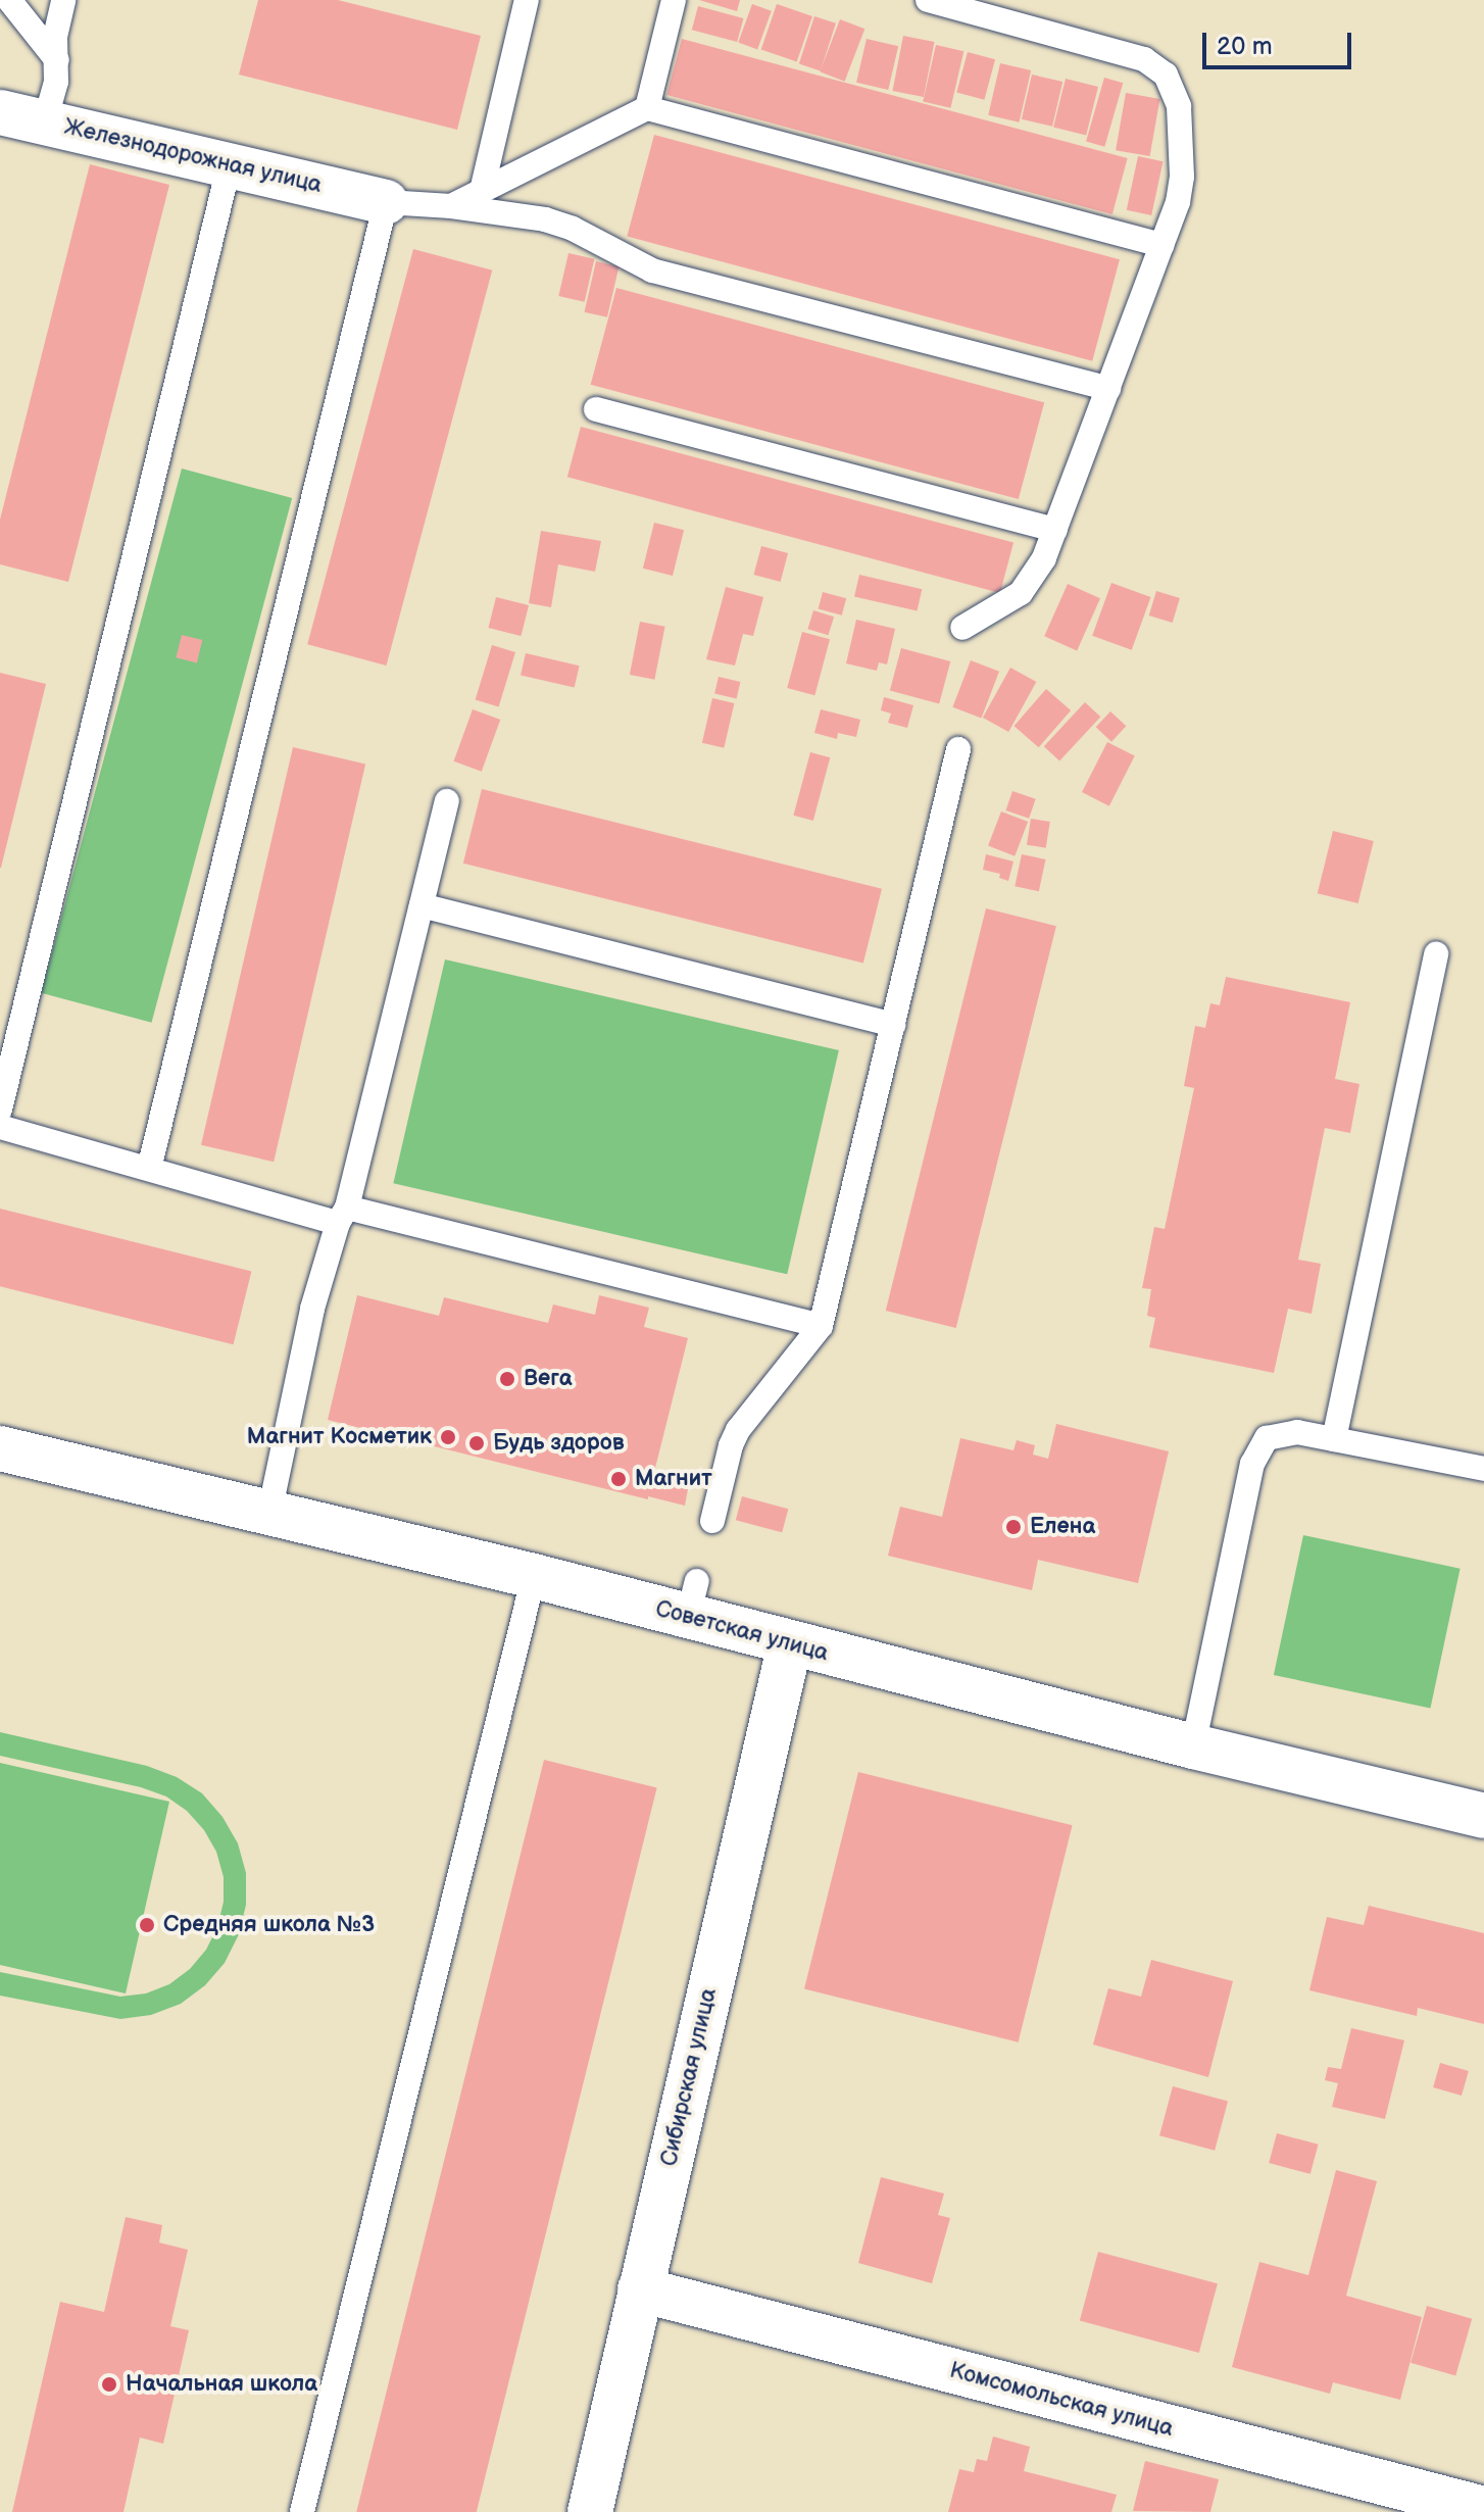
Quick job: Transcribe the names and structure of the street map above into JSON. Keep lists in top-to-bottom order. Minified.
{"streets":{"street":["Железнодорожная улица","Советская улица","Сибирская улица","Комсомольская улица"]},"crossings":[["Советская улица","Сибирская улица"],["Сибирская улица","Комсомольская улица"]],"places":["Вега","Магнит Косметик","Будь здоров","Магнит","Елена","Средняя школа №3","Начальная школа"],"scale_bar":"20 m"}
